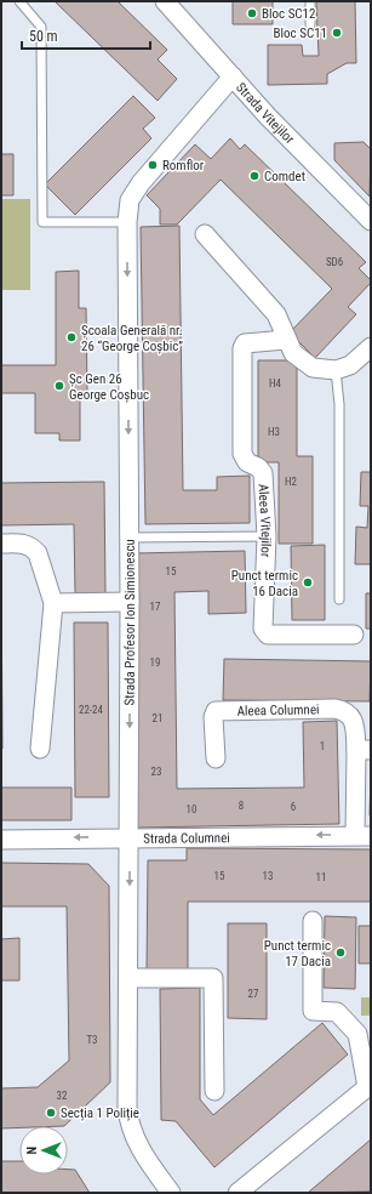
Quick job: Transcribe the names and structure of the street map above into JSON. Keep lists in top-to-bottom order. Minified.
{"streets":{"street":["Strada Vitejilor","Aleea Vitejilor","Strada Profesor Ion Simionescu","Aleea Columnei","Strada Columnei"]},"crossings":[["Strada Vitejilor","Strada Profesor Ion Simionescu"],["Strada Profesor Ion Simionescu","Strada Columnei"],["Aleea Columnei","Strada Columnei"]],"one_way":["Strada Profesor Ion Simionescu","Strada Columnei"],"places":["Bloc SC12","Bloc SC11","Romflor","Comdet","Școala Generală nr. 26 “George Coșbic”","Șc Gen 26 George Coșbuc","Punct termic 16 Dacia","Punct termic 17 Dacia","Secția 1 Poliție"],"house_numbers":["SD6","H4","H3","H2","15","17","19","22-24","21","1","23","8","6","10","15","13","11","27","T3","32"],"scale_bar":"50 m","north":"left"}
